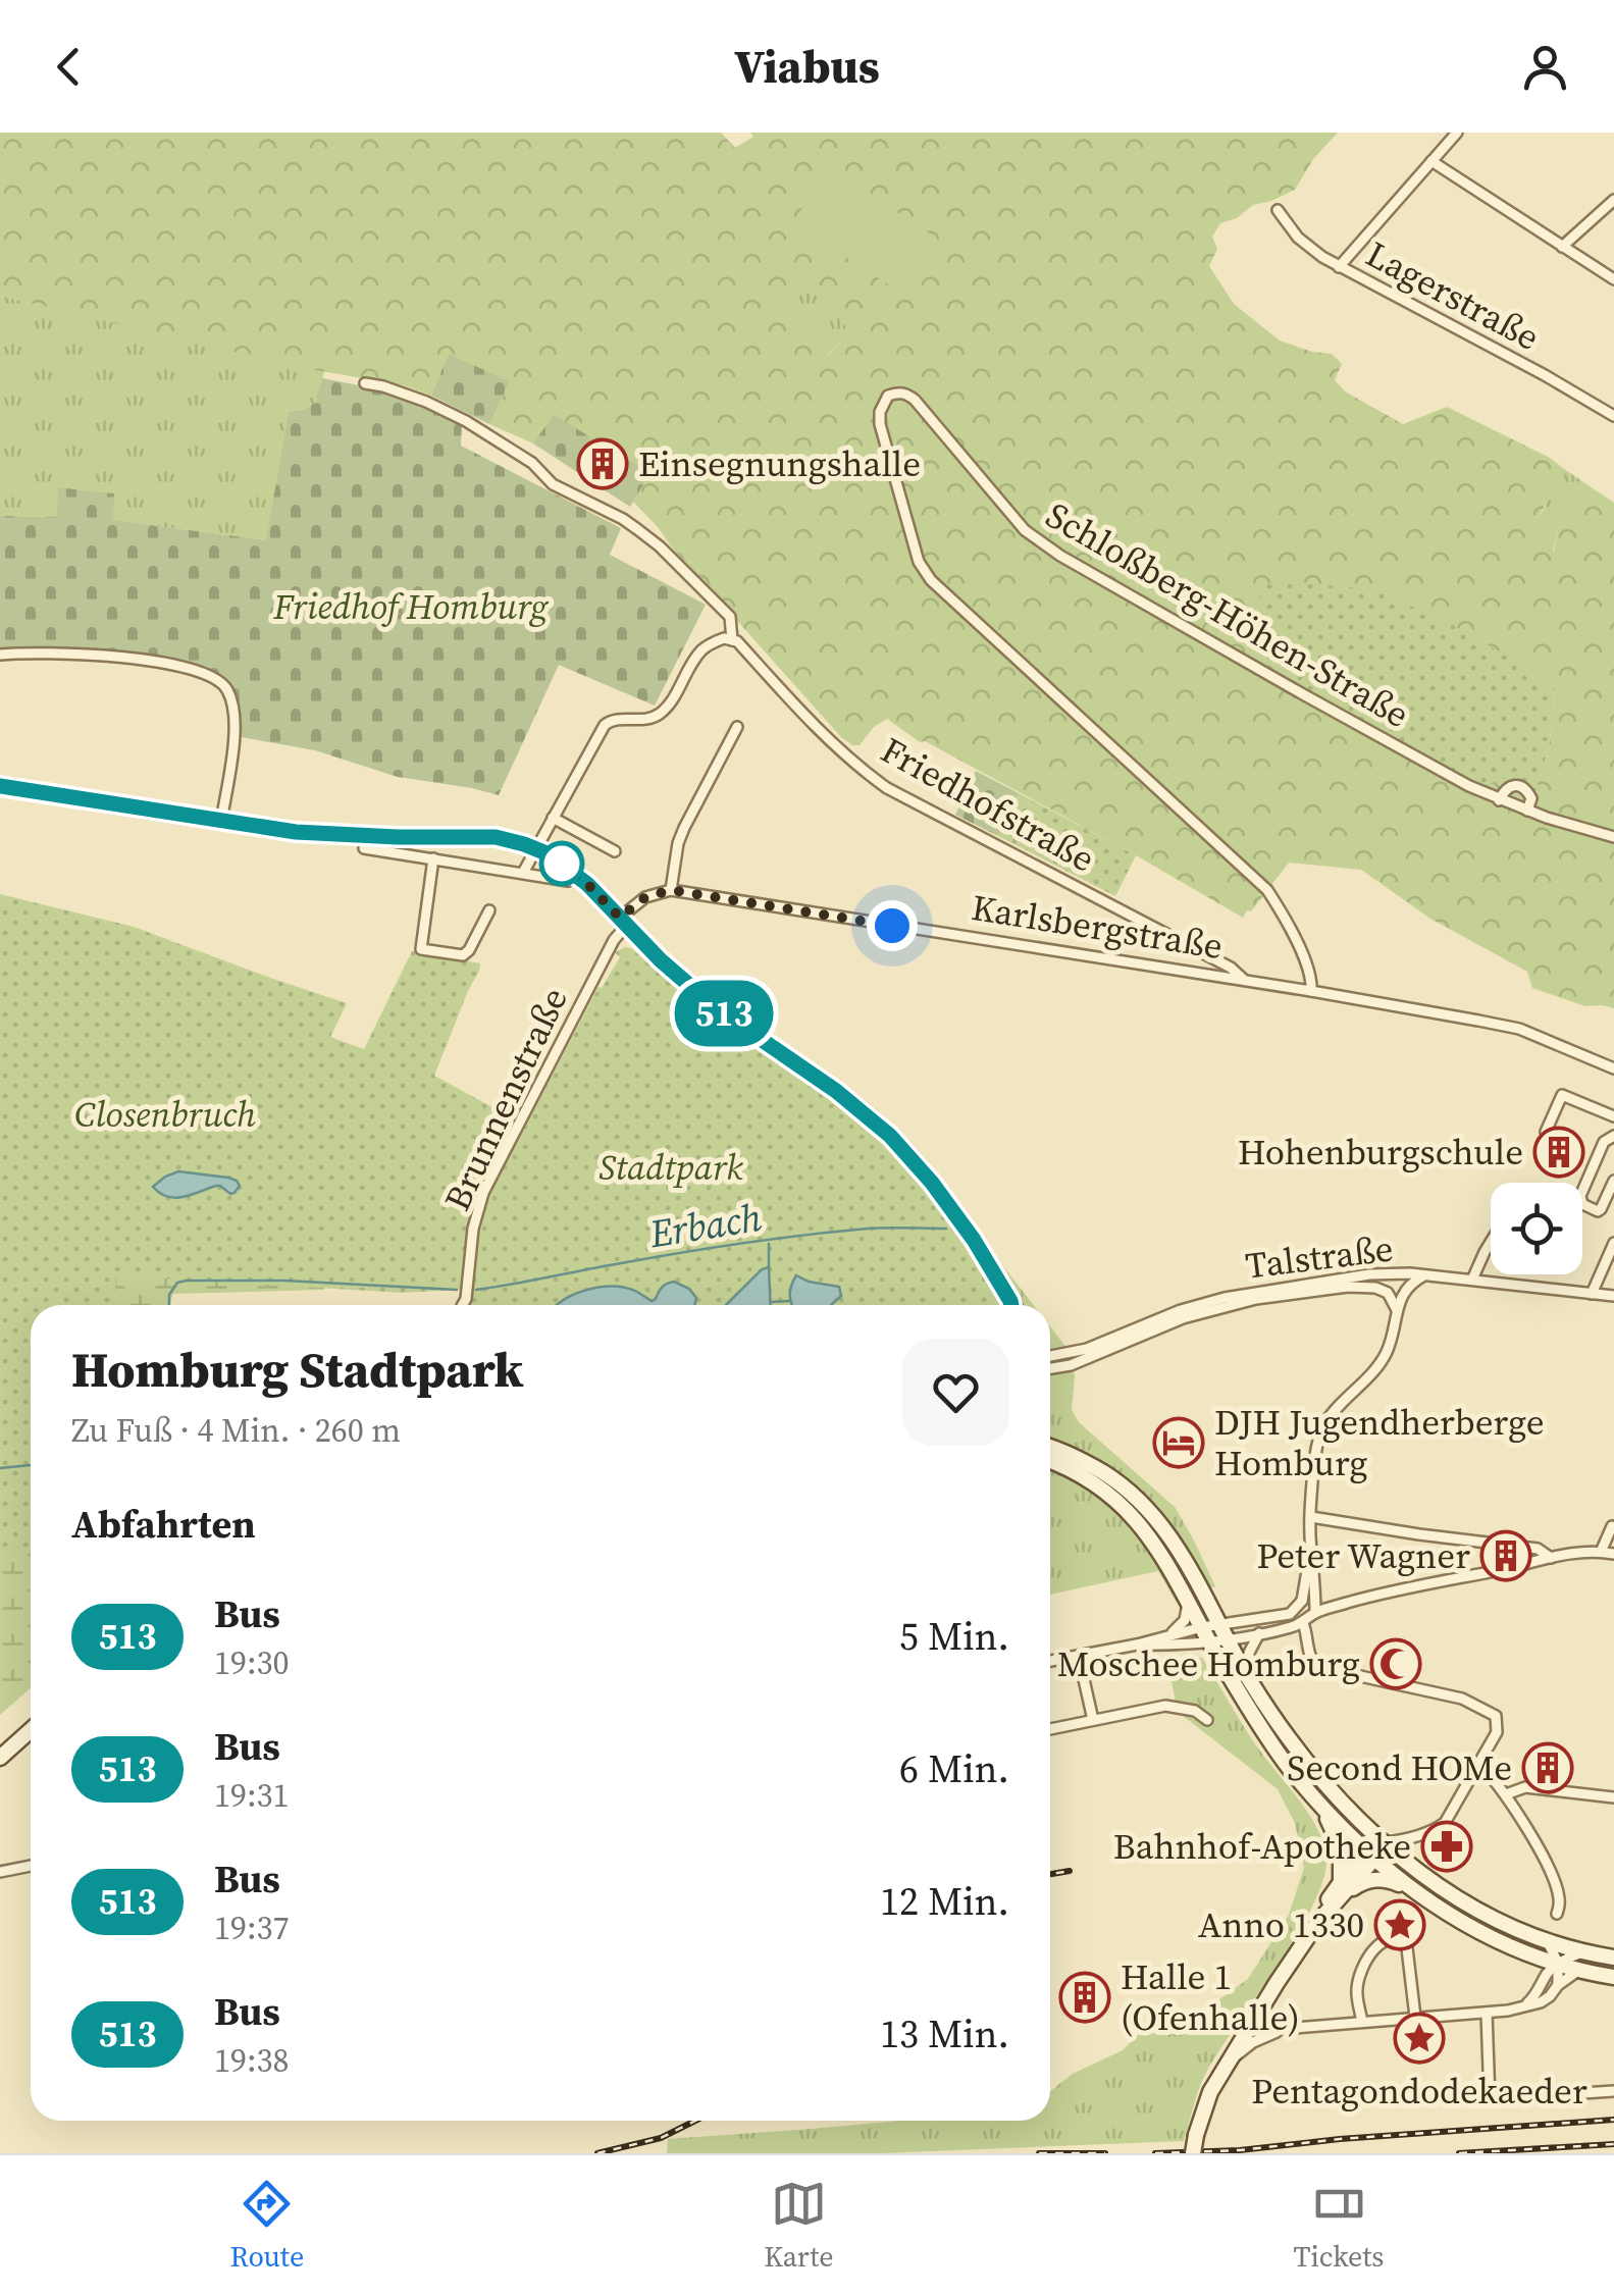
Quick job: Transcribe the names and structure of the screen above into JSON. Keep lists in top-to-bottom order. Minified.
{"streets":{"street":["Lagerstraße","Schloßberg-Höhen-Straße","Friedhofstraße","Karlsbergstraße","Brunnenstraße","Talstraße"]},"crossings":[["Schloßberg-Höhen-Straße","Karlsbergstraße"],["Friedhofstraße","Karlsbergstraße"]],"water":["Erbach"],"parks":["Friedhof Homburg","Closenbruch","Stadtpark"],"places":{"building":["Einsegnungshalle","Hohenburgschule","Peter Wagner","Second HOMe","Halle 1 (Ofenhalle)"],"hotel":["DJH Jugendherberge Homburg"],"mosque":["Moschee Homburg"],"pharmacy":["Bahnhof-Apotheke"],"place":["Anno 1330","Pentagondodekaeder"]},"lines":["bus line 513"],"page":{"header":"Viabus","on_map":"513","heading":[["Homburg Stadtpark","Zu Fuß · 4 Min. · 260 m"],"Abfahrten"],"list":[{"mark":"513","name":"Bus","note":"19:30","value":"5 Min."},{"mark":"513","name":"Bus","note":"19:31","value":"6 Min."},{"mark":"513","name":"Bus","note":"19:37","value":"12 Min."},{"mark":"513","name":"Bus","note":"19:38","value":"13 Min."}],"tabs":["Route","Karte","Tickets"]}}
